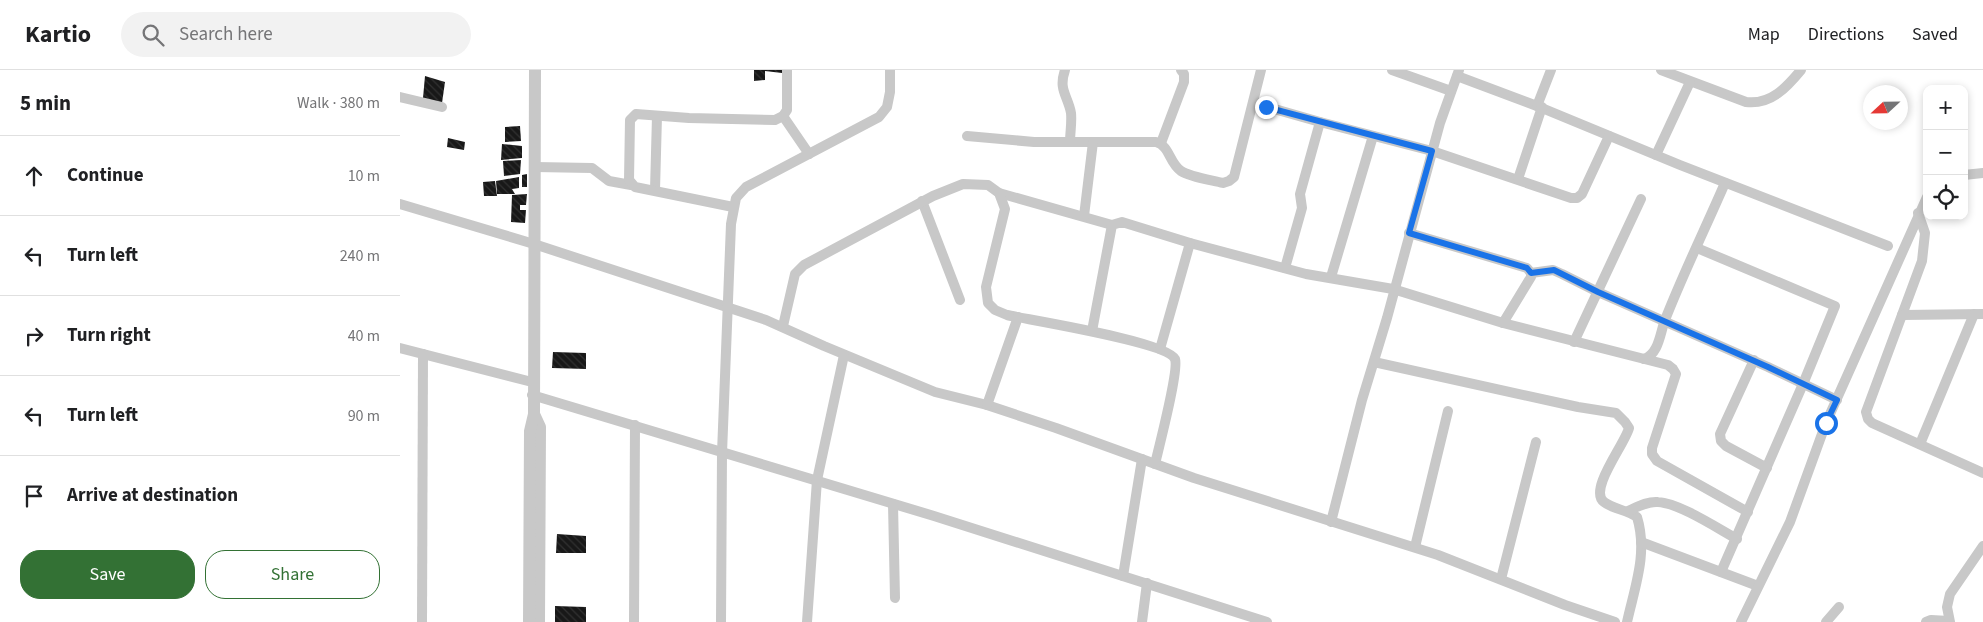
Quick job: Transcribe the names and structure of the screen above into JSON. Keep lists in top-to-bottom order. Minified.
{"north":"left","page":{"header":"Kartio","search":"Search here","nav":["Map","Directions","Saved"],"heading":["5 min","Walk · 380 m"],"map_buttons":["+","−"],"list":[["Continue","10 m"],["Turn left","240 m"],["Turn right","40 m"],["Turn left","90 m"],"Arrive at destination"],"buttons":["Save","Share"]}}
